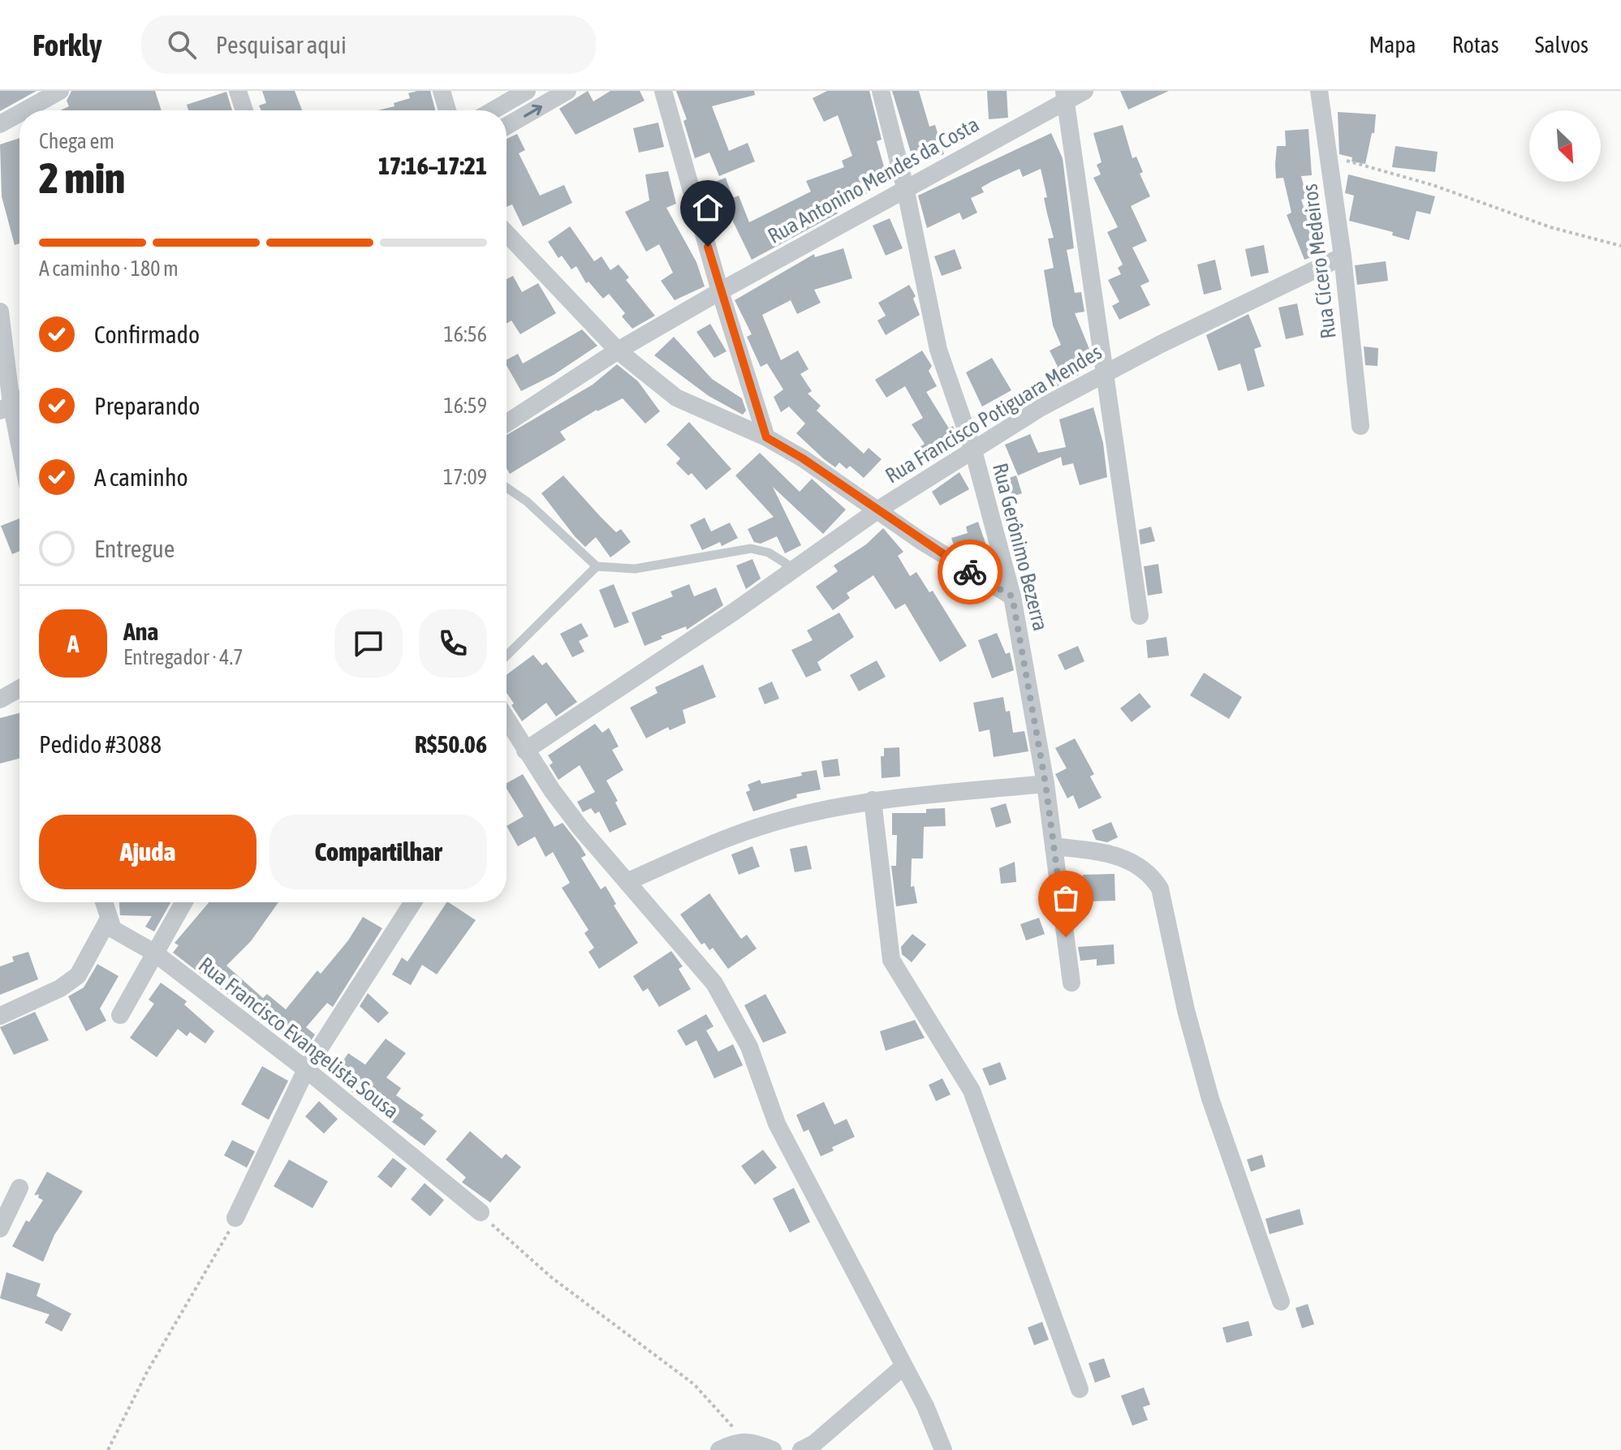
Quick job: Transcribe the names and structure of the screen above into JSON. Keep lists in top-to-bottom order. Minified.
{"streets":{"street":["Rua Antonino Mendes da Costa","Rua Cícero Medeiros","Rua Francisco Potiguara Mendes","Rua Gerônimo Bezerra","Rua Francisco Evangelista Sousa"]},"crossings":[["Rua Antonino Mendes da Costa","Rua Gerônimo Bezerra"],["Rua Cícero Medeiros","Rua Francisco Potiguara Mendes"],["Rua Francisco Potiguara Mendes","Rua Gerônimo Bezerra"]],"north":"bottom right","page":{"header":"Forkly","search":"Pesquisar aqui","nav":["Mapa","Rotas","Salvos"],"heading":["2 min","Chega em","17:16–17:21"],"panel":["Ana","Entregador · 4.7","Pedido #3088","R$50.06"],"bar":"A caminho · 180 m","list":[["Confirmado","16:56"],["Preparando","16:59"],["A caminho","17:09"],"Entregue"],"round":"A","buttons":["Ajuda","Compartilhar"]}}
